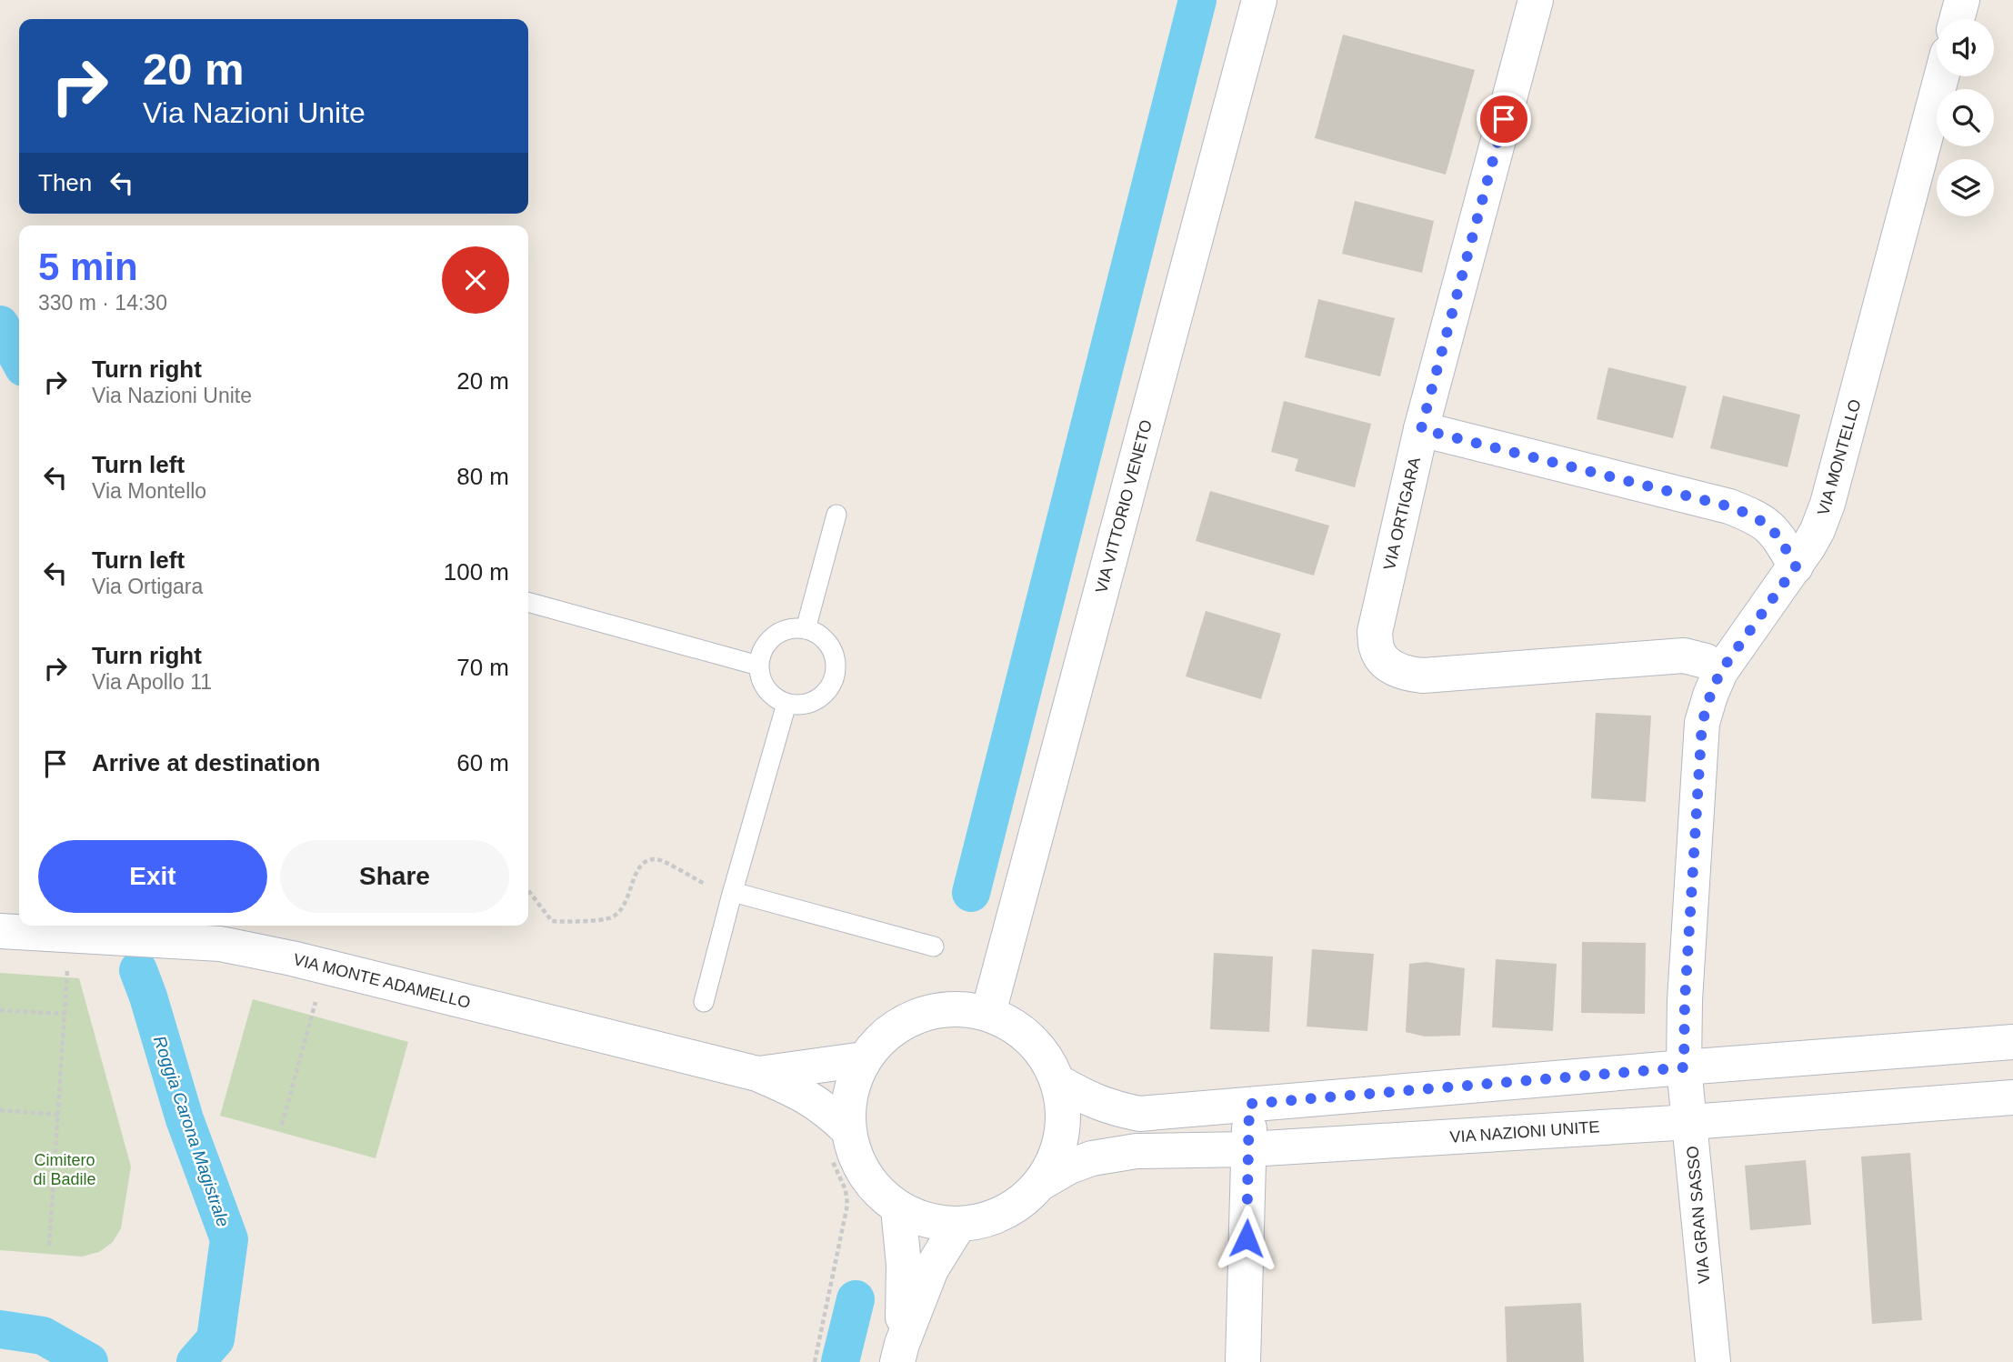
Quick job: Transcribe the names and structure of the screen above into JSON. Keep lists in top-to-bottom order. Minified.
{"streets":{"street":["VIA MONTELLO","VIA VITTORIO VENETO","VIA ORTIGARA","VIA MONTE ADAMELLO","VIA NAZIONI UNITE","VIA GRAN SASSO"]},"crossings":[["VIA MONTELLO","VIA ORTIGARA"],["VIA MONTELLO","VIA GRAN SASSO"],["VIA VITTORIO VENETO","VIA MONTE ADAMELLO"],["VIA VITTORIO VENETO","VIA NAZIONI UNITE"],["VIA MONTE ADAMELLO","VIA NAZIONI UNITE"],["VIA NAZIONI UNITE","VIA GRAN SASSO"]],"water":["Roggia Carona Magistrale"],"parks":["Cimitero di Badile"],"page":{"turn":["20 m","Via Nazioni Unite"],"then":"Then","heading":["5 min","330 m · 14:30"],"list":[{"name":"Turn right","note":"Via Nazioni Unite","value":"20 m"},{"name":"Turn left","note":"Via Montello","value":"80 m"},{"name":"Turn left","note":"Via Ortigara","value":"100 m"},{"name":"Turn right","note":"Via Apollo 11","value":"70 m"},{"name":"Arrive at destination","value":"60 m"}],"buttons":["Exit","Share"]}}
